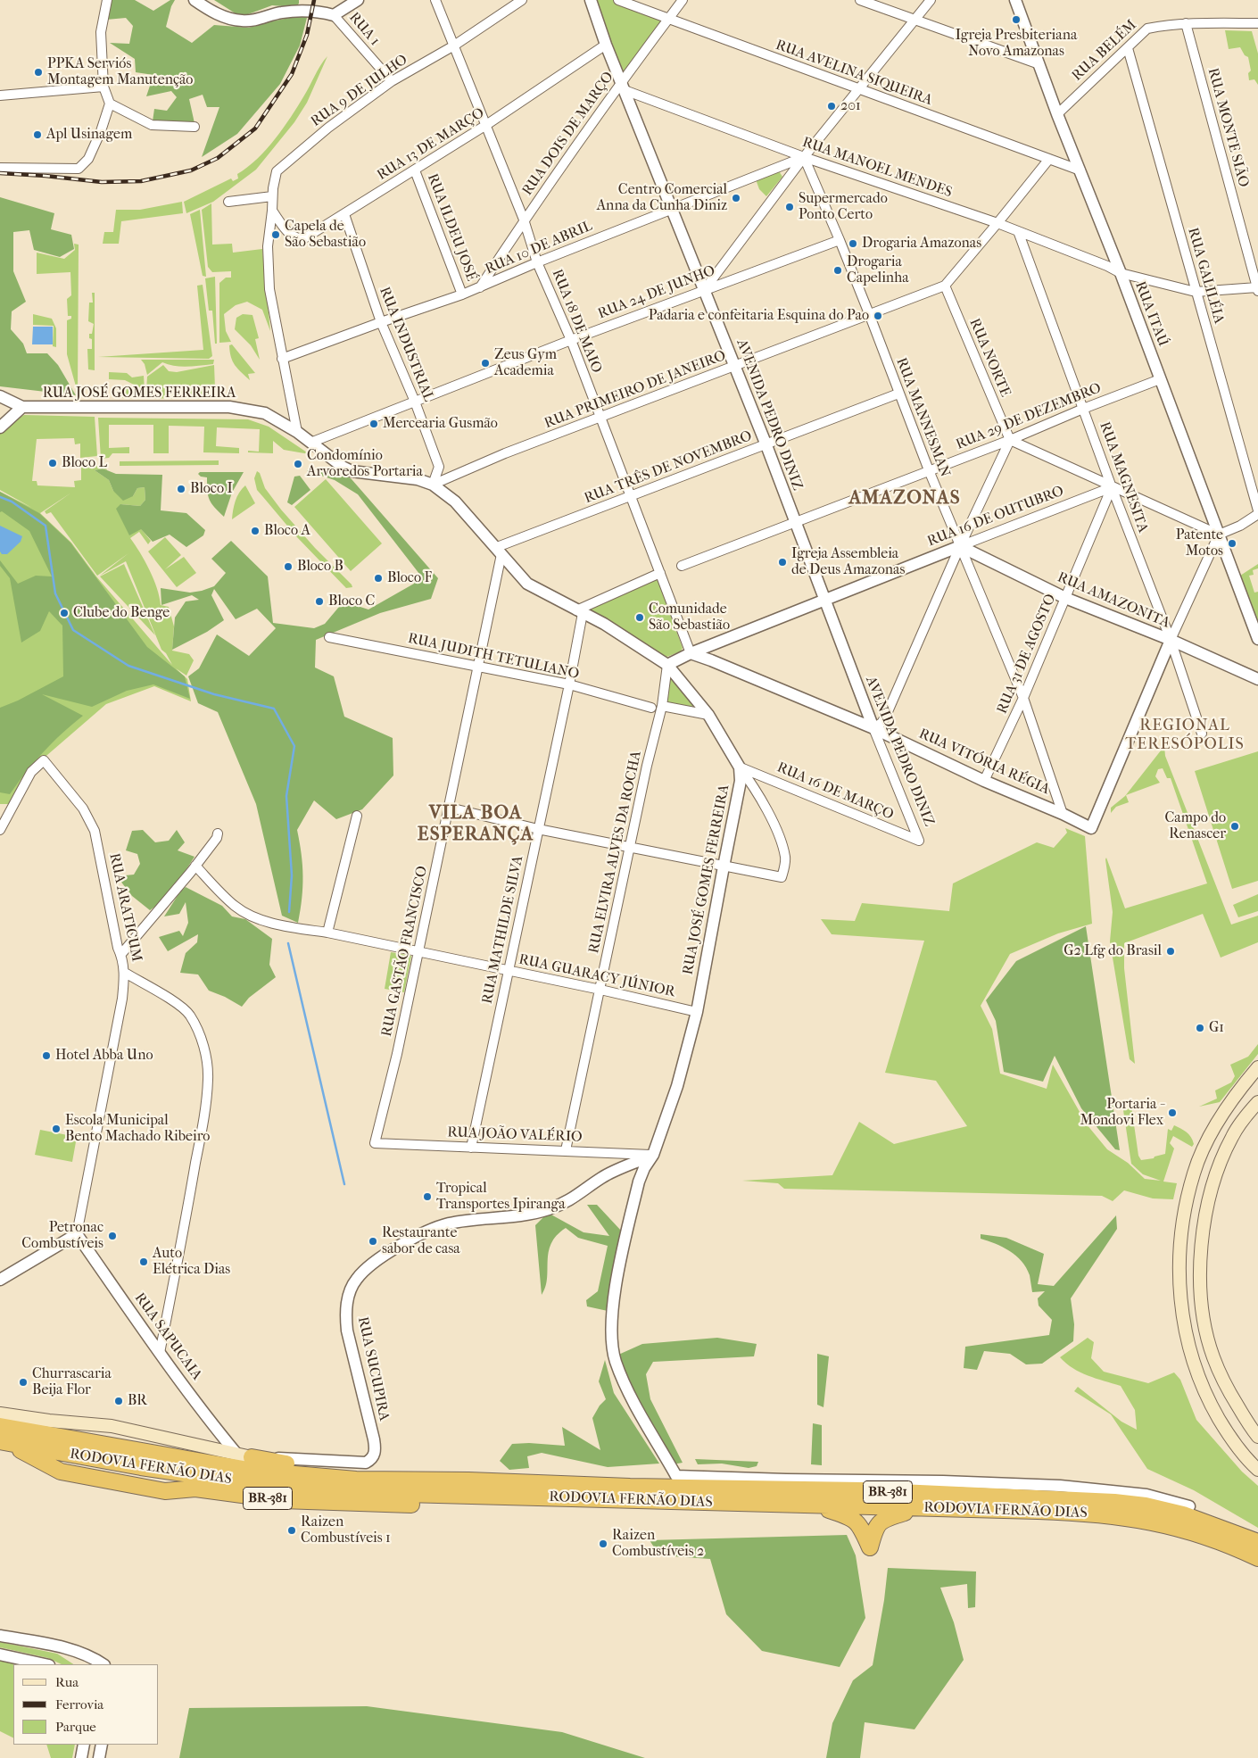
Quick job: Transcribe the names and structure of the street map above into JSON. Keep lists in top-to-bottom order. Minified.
{"streets":{"highway":["RODOVIA FERNÃO DIAS","BR-381"],"street":["RUA 1","RUA BELÉM","RUA AVELINA SIQUEIRA","RUA 9 DE JULHO","RUA MONTE SIÃO","RUA DOIS DE MARÇO","RUA 13 DE MARÇO","RUA MANOEL MENDES","RUA ILDEU JOSÉ","RUA 10 DE ABRIL","RUA GALILÉIA","RUA 24 DE JUNHO","RUA ITAÚ","RUA 18 DE MAIO","RUA INDUSTRIAL","RUA NORTE","RUA PRIMEIRO DE JANEIRO","RUA JOSÉ GOMES FERREIRA","AVENIDA PEDRO DINIZ","RUA 29 DE DEZEMBRO","RUA MANNESMAN","RUA TRÊS DE NOVEMBRO","RUA MAGNESITA","RUA 16 DE OUTUBRO","RUA AMAZONITA","RUA 31 DE AGOSTO","RUA JUDITH TETULIANO","RUA VITÓRIA RÉGIA","RUA 16 DE MARÇO","RUA ELVIRA ALVES DA ROCHA","RUA ARATICUM","RUA MATHILDE SILVA","RUA GASTÃO FRANCISCO","RUA GUARACY JÚNIOR","RUA JOÃO VALÉRIO","RUA SAPUCAIA","RUA SUCUPIRA"]},"crossings":[["RUA 1","RUA 9 DE JULHO"],["RUA BELÉM","RUA MONTE SIÃO"],["RUA BELÉM","RUA GALILÉIA"],["RUA BELÉM","RUA ITAÚ"],["RUA AVELINA SIQUEIRA","RUA DOIS DE MARÇO"],["RUA AVELINA SIQUEIRA","RUA ITAÚ"],["RUA AVELINA SIQUEIRA","RUA PRIMEIRO DE JANEIRO"],["RUA 9 DE JULHO","RUA 18 DE MAIO"],["RUA MONTE SIÃO","RUA MANOEL MENDES"],["RUA DOIS DE MARÇO","RUA MANOEL MENDES"],["RUA DOIS DE MARÇO","RUA 10 DE ABRIL"],["RUA DOIS DE MARÇO","RUA 18 DE MAIO"],["RUA DOIS DE MARÇO","AVENIDA PEDRO DINIZ"],["RUA 13 DE MARÇO","RUA ILDEU JOSÉ"],["RUA 13 DE MARÇO","RUA 18 DE MAIO"],["RUA 13 DE MARÇO","RUA INDUSTRIAL"],["RUA 13 DE MARÇO","AVENIDA PEDRO DINIZ"],["RUA MANOEL MENDES","RUA 10 DE ABRIL"],["RUA MANOEL MENDES","RUA GALILÉIA"],["RUA MANOEL MENDES","RUA ITAÚ"],["RUA MANOEL MENDES","RUA PRIMEIRO DE JANEIRO"],["RUA MANOEL MENDES","AVENIDA PEDRO DINIZ"],["RUA MANOEL MENDES","RUA MANNESMAN"],["RUA MANOEL MENDES","RUA MAGNESITA"],["RUA ILDEU JOSÉ","RUA 10 DE ABRIL"],["RUA 10 DE ABRIL","RUA 18 DE MAIO"],["RUA 10 DE ABRIL","RUA INDUSTRIAL"],["RUA 10 DE ABRIL","AVENIDA PEDRO DINIZ"],["RUA 10 DE ABRIL","RUA MANNESMAN"],["RUA 24 DE JUNHO","RUA 18 DE MAIO"],["RUA 24 DE JUNHO","RUA INDUSTRIAL"],["RUA 24 DE JUNHO","RUA JOSÉ GOMES FERREIRA"],["RUA 24 DE JUNHO","AVENIDA PEDRO DINIZ"],["RUA 24 DE JUNHO","RUA MANNESMAN"],["RUA ITAÚ","RUA 29 DE DEZEMBRO"],["RUA 18 DE MAIO","RUA PRIMEIRO DE JANEIRO"],["RUA 18 DE MAIO","RUA TRÊS DE NOVEMBRO"],["RUA 18 DE MAIO","RUA 16 DE OUTUBRO"],["RUA 18 DE MAIO","RUA VITÓRIA RÉGIA"],["RUA INDUSTRIAL","RUA PRIMEIRO DE JANEIRO"],["RUA INDUSTRIAL","RUA JOSÉ GOMES FERREIRA"],["RUA NORTE","RUA PRIMEIRO DE JANEIRO"],["RUA NORTE","RUA 29 DE DEZEMBRO"],["RUA PRIMEIRO DE JANEIRO","RUA JOSÉ GOMES FERREIRA"],["RUA PRIMEIRO DE JANEIRO","AVENIDA PEDRO DINIZ"],["RUA PRIMEIRO DE JANEIRO","RUA MANNESMAN"],["RUA JOSÉ GOMES FERREIRA","RUA TRÊS DE NOVEMBRO"],["RUA JOSÉ GOMES FERREIRA","RUA 16 DE OUTUBRO"],["RUA JOSÉ GOMES FERREIRA","RUA 16 DE MARÇO"],["RUA JOSÉ GOMES FERREIRA","RUA ELVIRA ALVES DA ROCHA"],["RUA JOSÉ GOMES FERREIRA","RUA MATHILDE SILVA"],["RUA JOSÉ GOMES FERREIRA","RUA GASTÃO FRANCISCO"],["RUA JOSÉ GOMES FERREIRA","RUA GUARACY JÚNIOR"],["RUA JOSÉ GOMES FERREIRA","RUA JOÃO VALÉRIO"],["RUA JOSÉ GOMES FERREIRA","RUA SUCUPIRA"],["RUA JOSÉ GOMES FERREIRA","RODOVIA FERNÃO DIAS"],["AVENIDA PEDRO DINIZ","RUA 29 DE DEZEMBRO"],["AVENIDA PEDRO DINIZ","RUA TRÊS DE NOVEMBRO"],["AVENIDA PEDRO DINIZ","RUA 16 DE OUTUBRO"],["AVENIDA PEDRO DINIZ","RUA VITÓRIA RÉGIA"],["AVENIDA PEDRO DINIZ","RUA 16 DE MARÇO"],["RUA 29 DE DEZEMBRO","RUA MANNESMAN"],["RUA 29 DE DEZEMBRO","RUA MAGNESITA"],["RUA MANNESMAN","RUA TRÊS DE NOVEMBRO"],["RUA MANNESMAN","RUA 16 DE OUTUBRO"],["RUA MANNESMAN","RUA AMAZONITA"],["RUA MANNESMAN","RUA 31 DE AGOSTO"],["RUA MANNESMAN","RUA VITÓRIA RÉGIA"],["RUA TRÊS DE NOVEMBRO","RUA GASTÃO FRANCISCO"],["RUA MAGNESITA","RUA 16 DE OUTUBRO"],["RUA MAGNESITA","RUA AMAZONITA"],["RUA MAGNESITA","RUA 31 DE AGOSTO"],["RUA MAGNESITA","RUA VITÓRIA RÉGIA"],["RUA 16 DE OUTUBRO","RUA AMAZONITA"],["RUA 16 DE OUTUBRO","RUA 31 DE AGOSTO"],["RUA 16 DE OUTUBRO","RUA VITÓRIA RÉGIA"],["RUA 16 DE OUTUBRO","RUA ELVIRA ALVES DA ROCHA"],["RUA AMAZONITA","RUA 31 DE AGOSTO"],["RUA AMAZONITA","RUA VITÓRIA RÉGIA"],["RUA 31 DE AGOSTO","RUA VITÓRIA RÉGIA"],["RUA JUDITH TETULIANO","RUA MATHILDE SILVA"],["RUA JUDITH TETULIANO","RUA GASTÃO FRANCISCO"],["RUA ELVIRA ALVES DA ROCHA","RUA GUARACY JÚNIOR"],["RUA ELVIRA ALVES DA ROCHA","RUA JOÃO VALÉRIO"],["RUA ARATICUM","RUA SAPUCAIA"],["RUA MATHILDE SILVA","RUA GUARACY JÚNIOR"],["RUA MATHILDE SILVA","RUA JOÃO VALÉRIO"],["RUA GASTÃO FRANCISCO","RUA GUARACY JÚNIOR"],["RUA GASTÃO FRANCISCO","RUA JOÃO VALÉRIO"],["RUA JOÃO VALÉRIO","RUA SUCUPIRA"],["RUA SAPUCAIA","RUA SUCUPIRA"],["RUA SAPUCAIA","BR-381"],["RUA SUCUPIRA","BR-381"],["RODOVIA FERNÃO DIAS","BR-381"]],"districts":["AMAZONAS","REGIONAL TERESÓPOLIS","VILA BOA ESPERANÇA"],"places":["Igreja Presbiteriana Novo Amazonas","PPKA Serviós Montagem Manutenção","201","Apl Usinagem","Centro Comercial Anna da Cunha Diniz","Supermercado Ponto Certo","Capela de São Sebastião","Drogaria Amazonas","Drogaria Capelinha","Padaria e confeitaria Esquina do Pao","Zeus Gym Academia","Mercearia Gusmão","Bloco L","Condomínio Arvoredos Portaria","Bloco I","Bloco A","Patente Motos","Igreja Assembleia de Deus Amazonas","Bloco B","Bloco F","Bloco C","Clube do Benge","Comunidade São Sebastião","Campo do Renascer","G2 Lfg do Brasil","G1","Hotel Abba Uno","Portaria - Mondovi Flex","Escola Municipal Bento Machado Ribeiro","Tropical Transportes Ipiranga","Petronac Combustíveis","Restaurante sabor de casa","Auto Elétrica Dias","Churrascaria Beija Flor","BR","Raizen Combustíveis 1","Raizen Combustíveis 2"],"legend":["Rua","Ferrovia","Parque"]}
